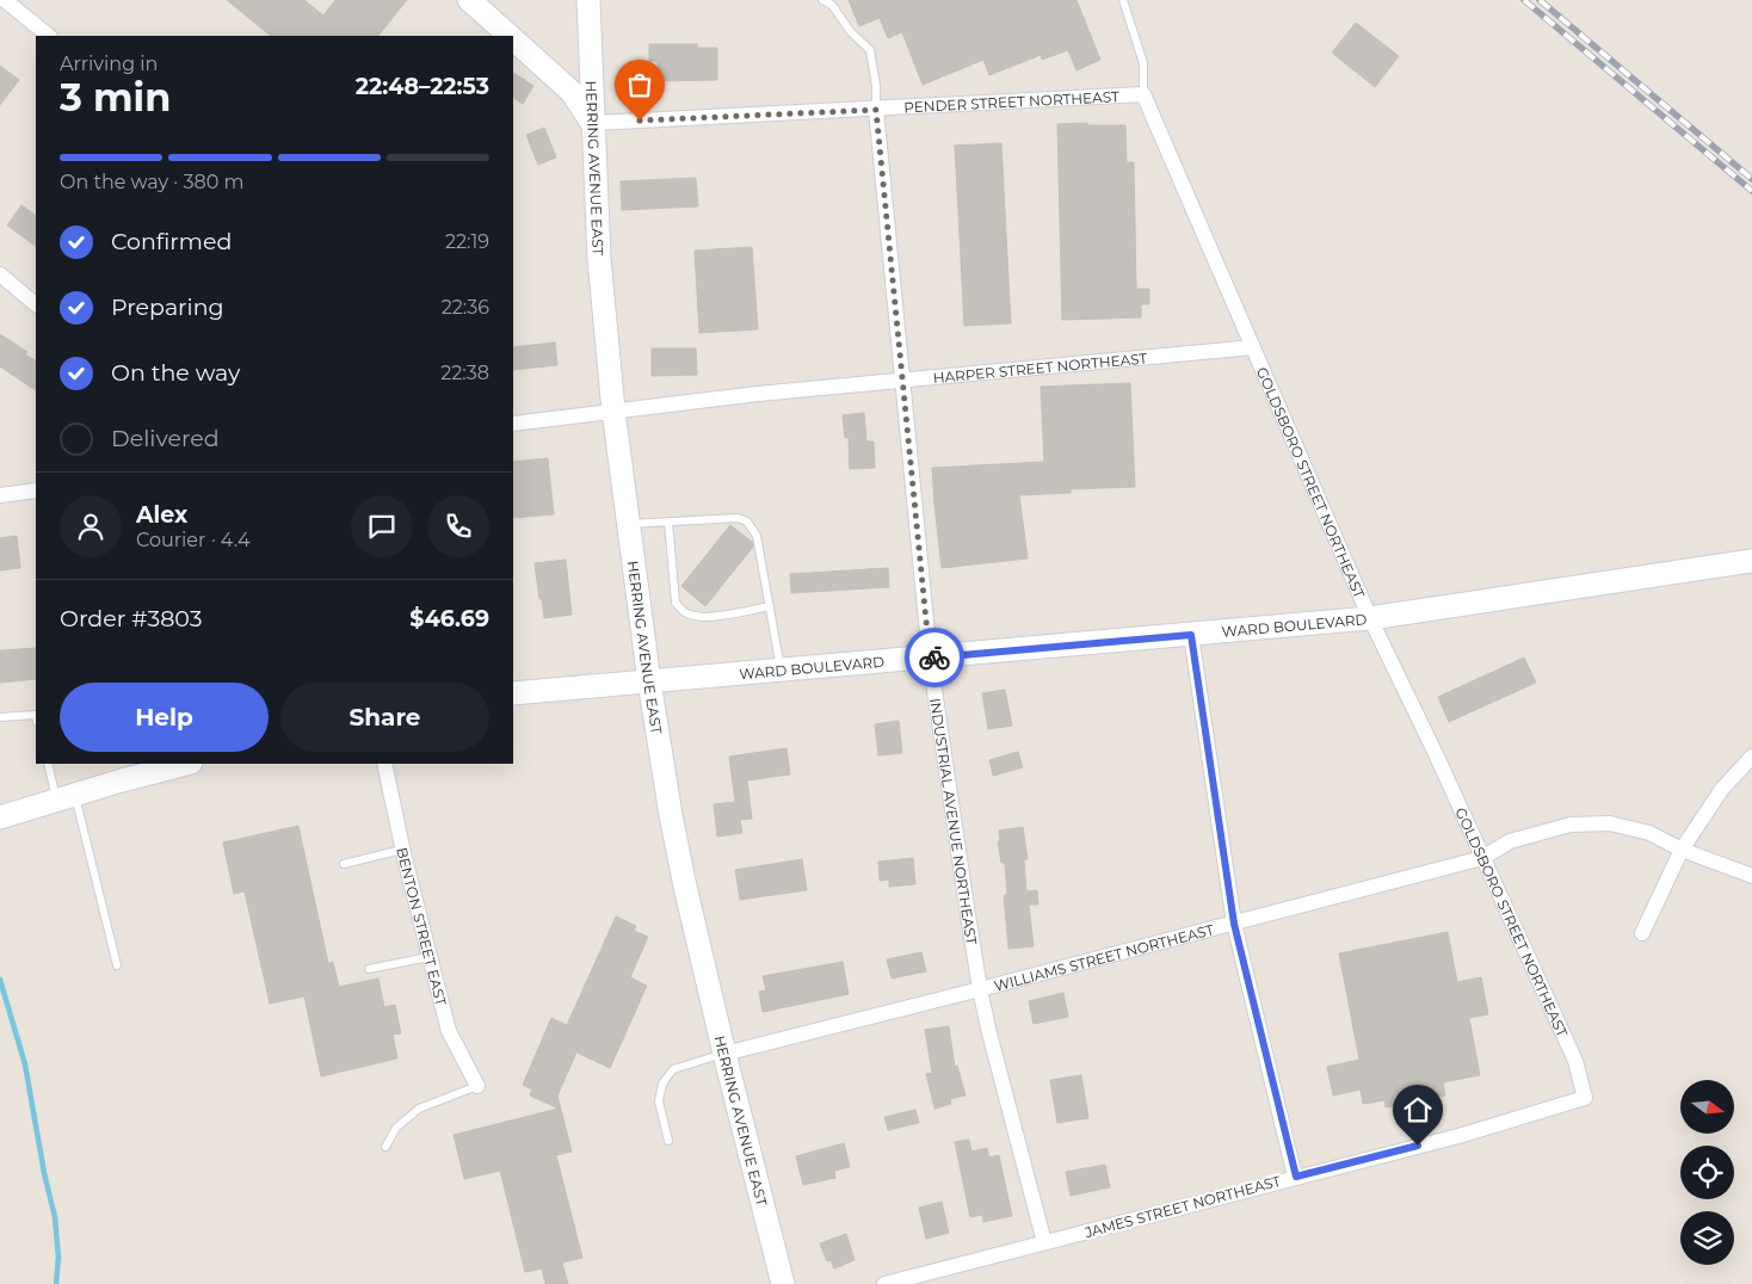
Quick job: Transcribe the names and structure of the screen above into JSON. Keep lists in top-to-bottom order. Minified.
{"streets":{"main road":["HERRING AVENUE EAST","WARD BOULEVARD"],"street":["PENDER STREET NORTHEAST","HARPER STREET NORTHEAST","GOLDSBORO STREET NORTHEAST","INDUSTRIAL AVENUE NORTHEAST","BENTON STREET EAST","WILLIAMS STREET NORTHEAST","JAMES STREET NORTHEAST"]},"crossings":[["PENDER STREET NORTHEAST","HERRING AVENUE EAST"],["PENDER STREET NORTHEAST","GOLDSBORO STREET NORTHEAST"],["PENDER STREET NORTHEAST","INDUSTRIAL AVENUE NORTHEAST"],["HERRING AVENUE EAST","HARPER STREET NORTHEAST"],["HERRING AVENUE EAST","WARD BOULEVARD"],["HERRING AVENUE EAST","WILLIAMS STREET NORTHEAST"],["HARPER STREET NORTHEAST","GOLDSBORO STREET NORTHEAST"],["HARPER STREET NORTHEAST","INDUSTRIAL AVENUE NORTHEAST"],["GOLDSBORO STREET NORTHEAST","WARD BOULEVARD"],["GOLDSBORO STREET NORTHEAST","WILLIAMS STREET NORTHEAST"],["GOLDSBORO STREET NORTHEAST","JAMES STREET NORTHEAST"],["WARD BOULEVARD","INDUSTRIAL AVENUE NORTHEAST"],["INDUSTRIAL AVENUE NORTHEAST","WILLIAMS STREET NORTHEAST"],["INDUSTRIAL AVENUE NORTHEAST","JAMES STREET NORTHEAST"]],"north":"right","page":{"heading":["3 min","Arriving in","22:48–22:53"],"panel":["Alex","Courier · 4.4","Order #3803","$46.69"],"bar":"On the way · 380 m","list":[["Confirmed","22:19"],["Preparing","22:36"],["On the way","22:38"],"Delivered"],"buttons":["Help","Share"]}}
